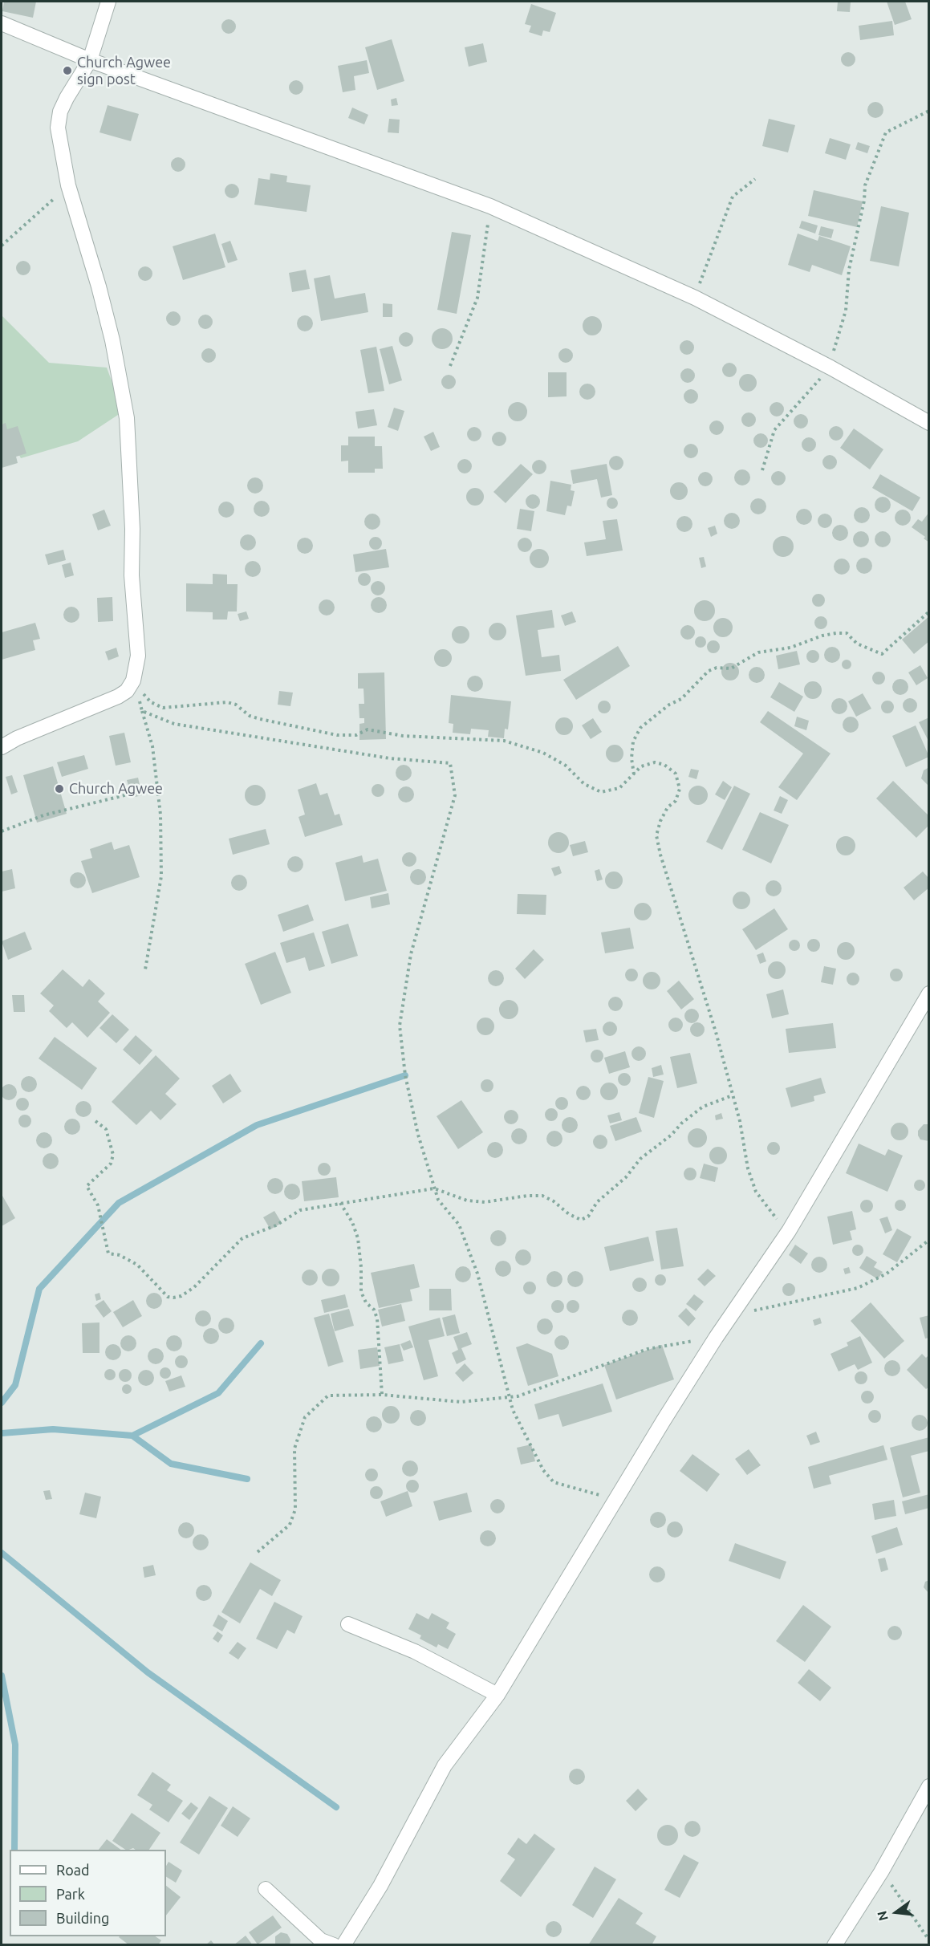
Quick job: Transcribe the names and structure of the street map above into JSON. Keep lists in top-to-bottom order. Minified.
{"places":["Church Agwee sign post","Church Agwee"],"legend":["Road","Park","Building"],"north":"left"}
